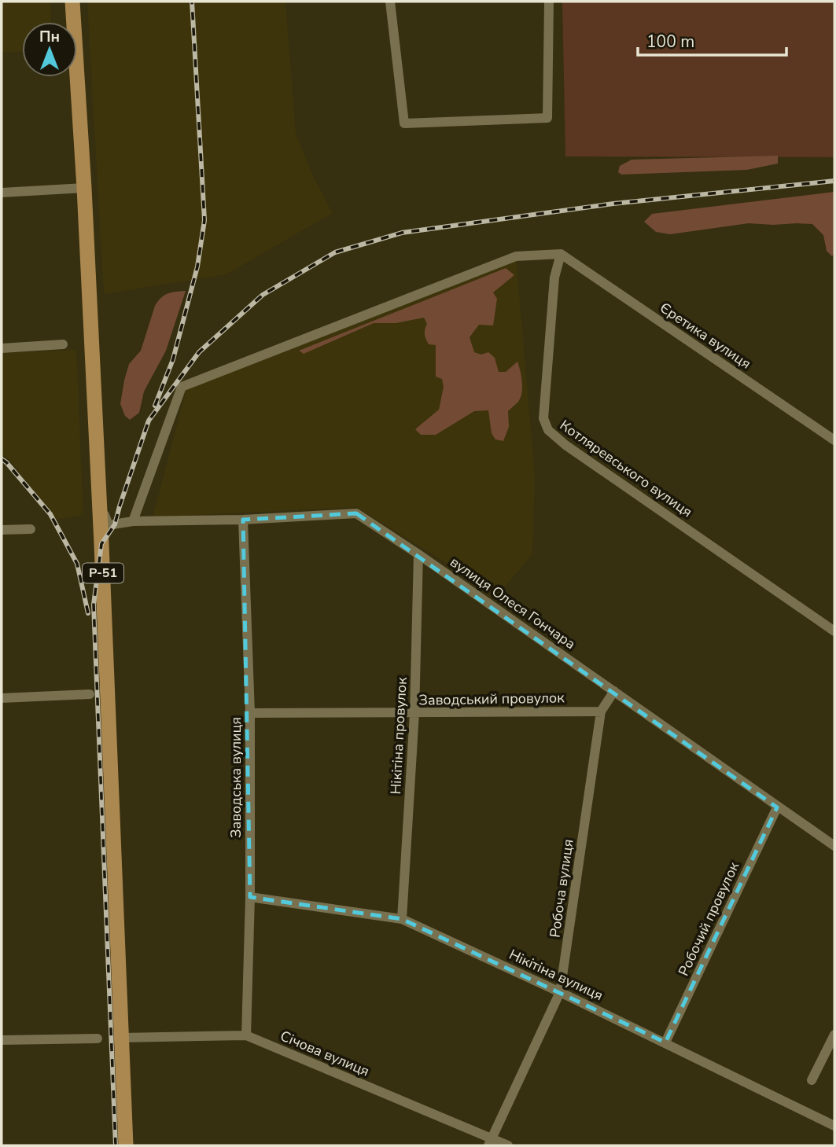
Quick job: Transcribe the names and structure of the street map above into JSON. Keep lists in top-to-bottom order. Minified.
{"streets":{"main road":["Р-51"],"street":["Єретика вулиця","Котляревського вулиця","вулиця Олеся Гончара","Заводський провулок","Нікітіна провулок","Заводська вулиця","Робоча вулиця","Робочий провулок","Нікітіна вулиця","Січова вулиця"]},"crossings":[["Єретика вулиця","Котляревського вулиця"],["Р-51","Січова вулиця"],["вулиця Олеся Гончара","Нікітіна провулок"],["вулиця Олеся Гончара","Заводська вулиця"],["вулиця Олеся Гончара","Робоча вулиця"],["вулиця Олеся Гончара","Робочий провулок"],["Заводський провулок","Нікітіна провулок"],["Заводський провулок","Заводська вулиця"],["Заводський провулок","Робоча вулиця"],["Нікітіна провулок","Нікітіна вулиця"],["Заводська вулиця","Нікітіна вулиця"],["Заводська вулиця","Січова вулиця"],["Робоча вулиця","Нікітіна вулиця"],["Робоча вулиця","Січова вулиця"],["Робочий провулок","Нікітіна вулиця"]],"scale_bar":"100 m","north":"top"}
